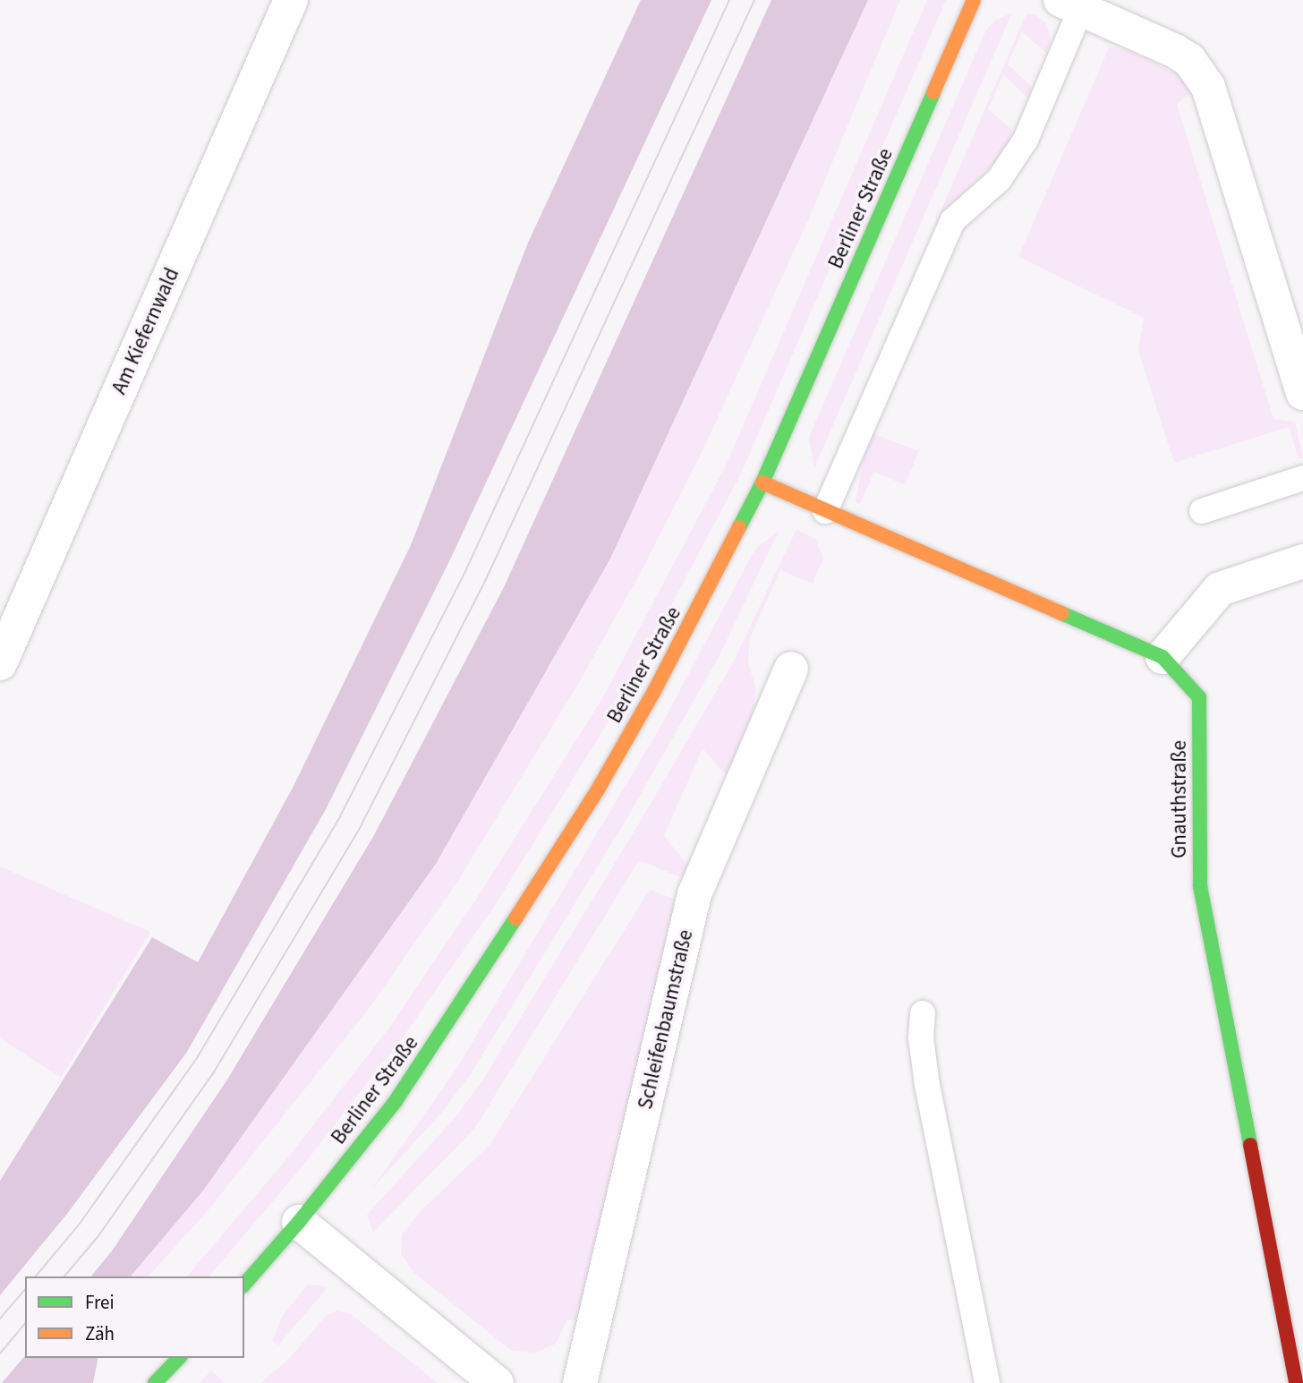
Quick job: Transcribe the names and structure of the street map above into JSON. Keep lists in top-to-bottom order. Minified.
{"streets":{"main road":["Berliner Straße","Gnauthstraße"],"street":["Am Kiefernwald","Schleifenbaumstraße"]},"crossings":[["Berliner Straße","Gnauthstraße"]],"legend":["Frei","Zäh"]}
